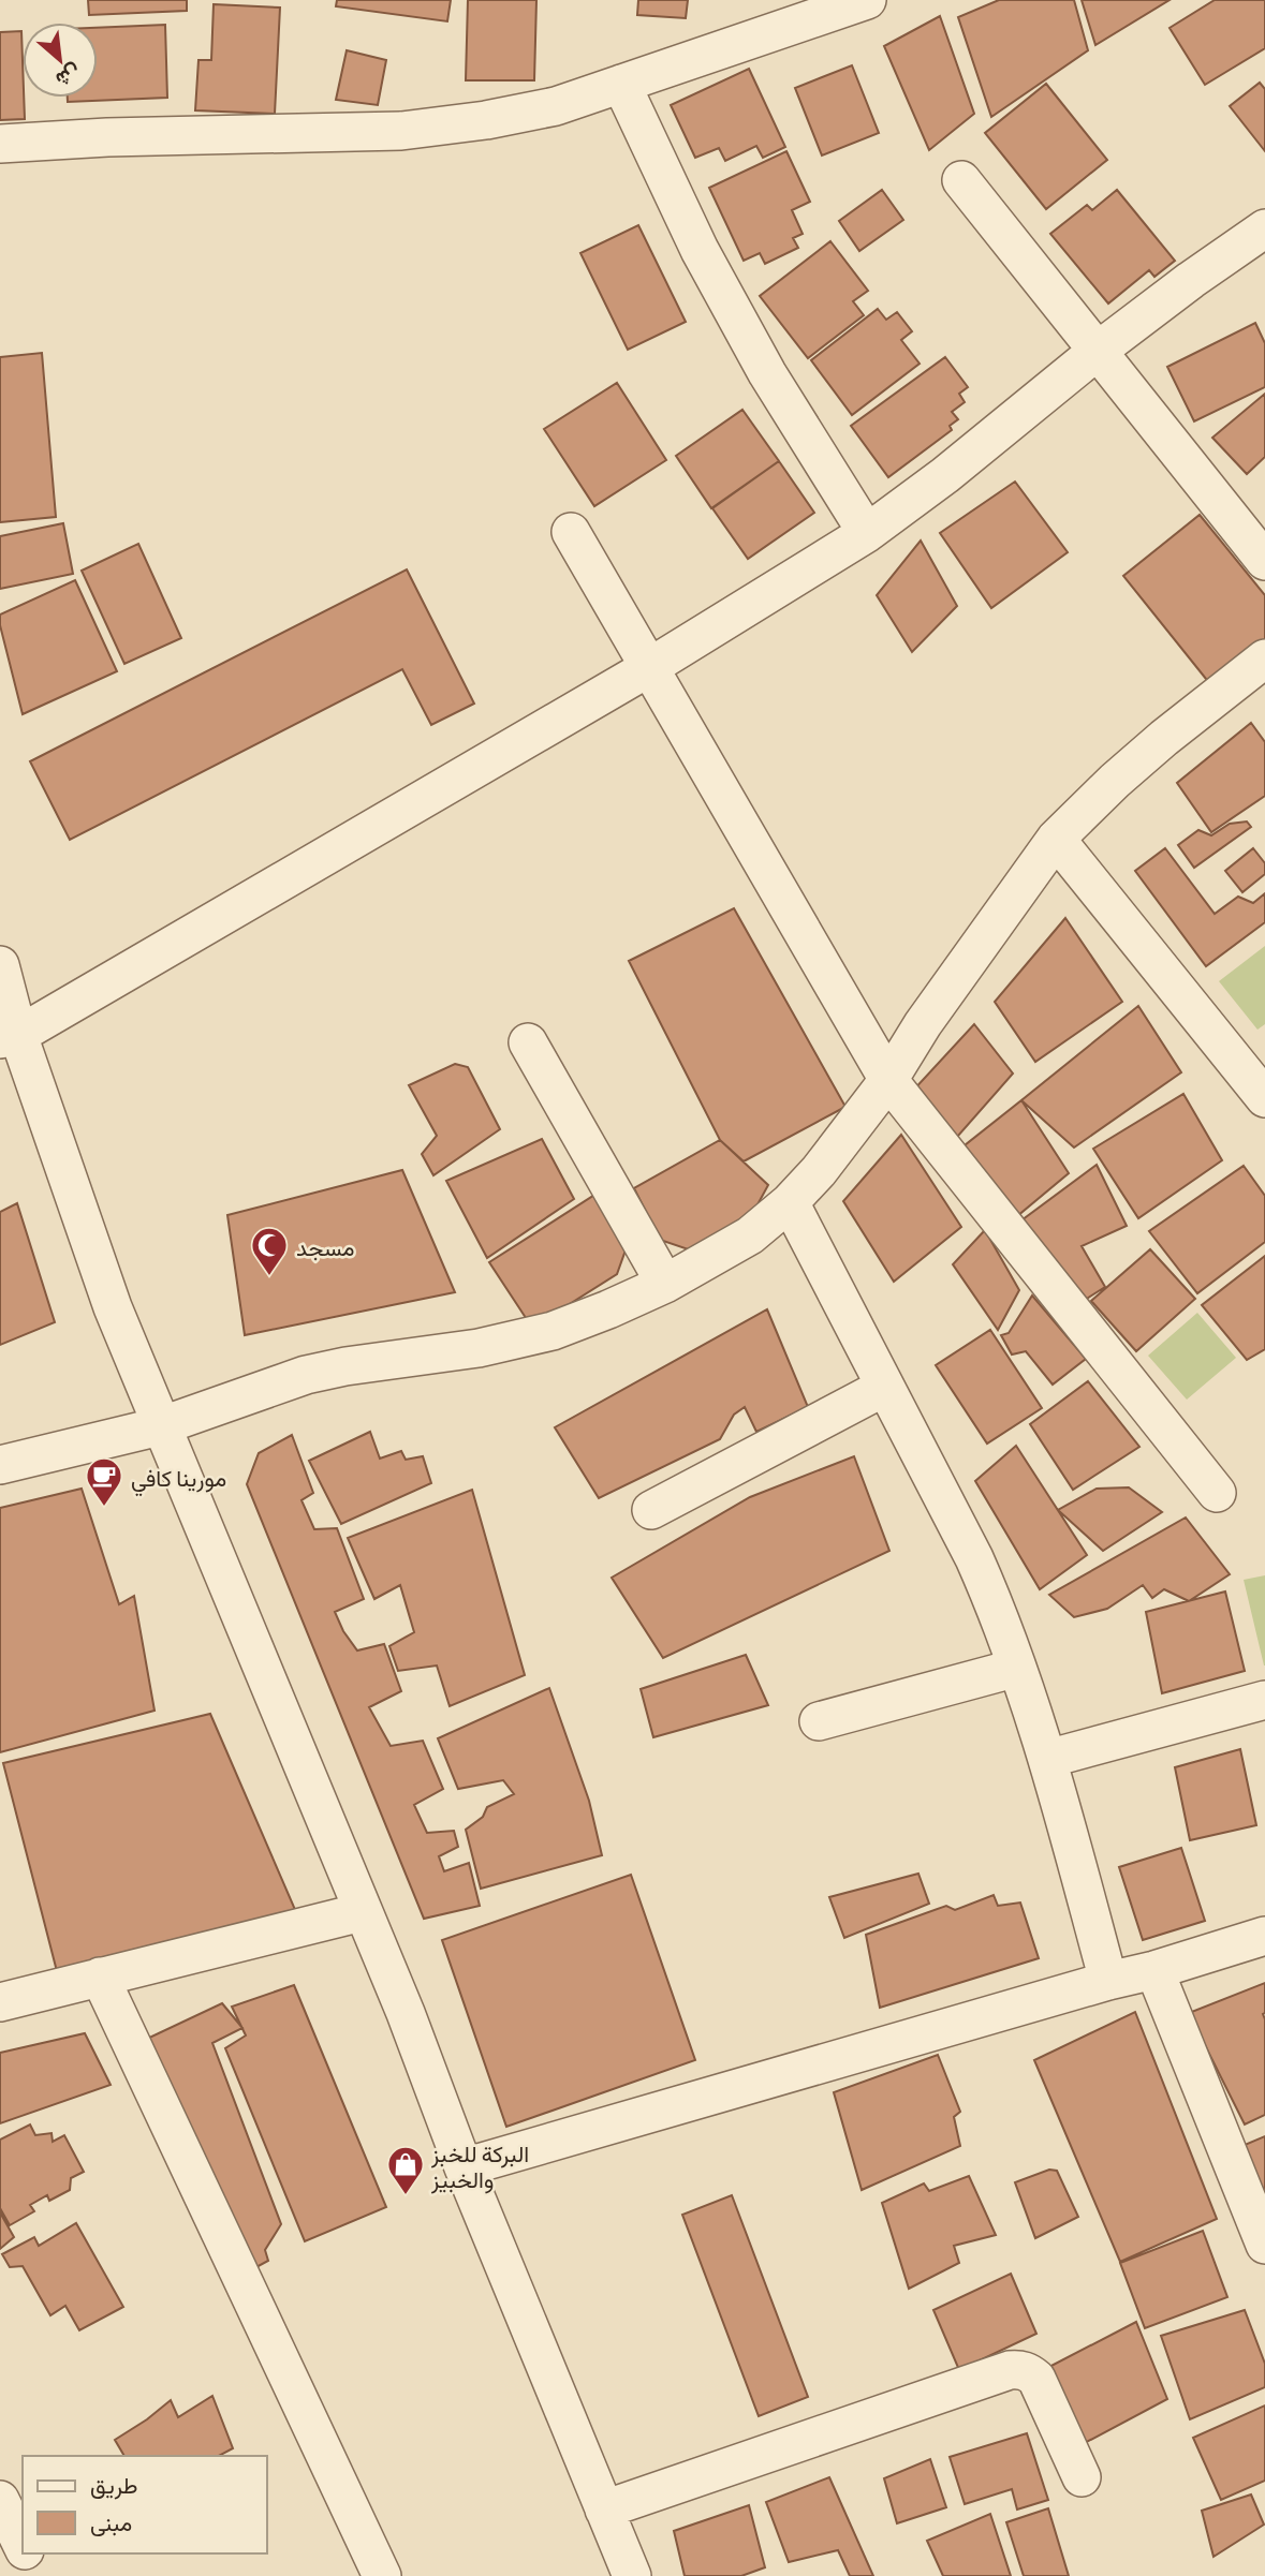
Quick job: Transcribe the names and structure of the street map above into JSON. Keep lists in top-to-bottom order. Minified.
{"places":{"mosque":["مسجد"],"cafe":["مورينا كافي"],"shop":["البركة للخبز والخبيز"]},"legend":["طريق","مبنى"],"north":"bottom right"}
